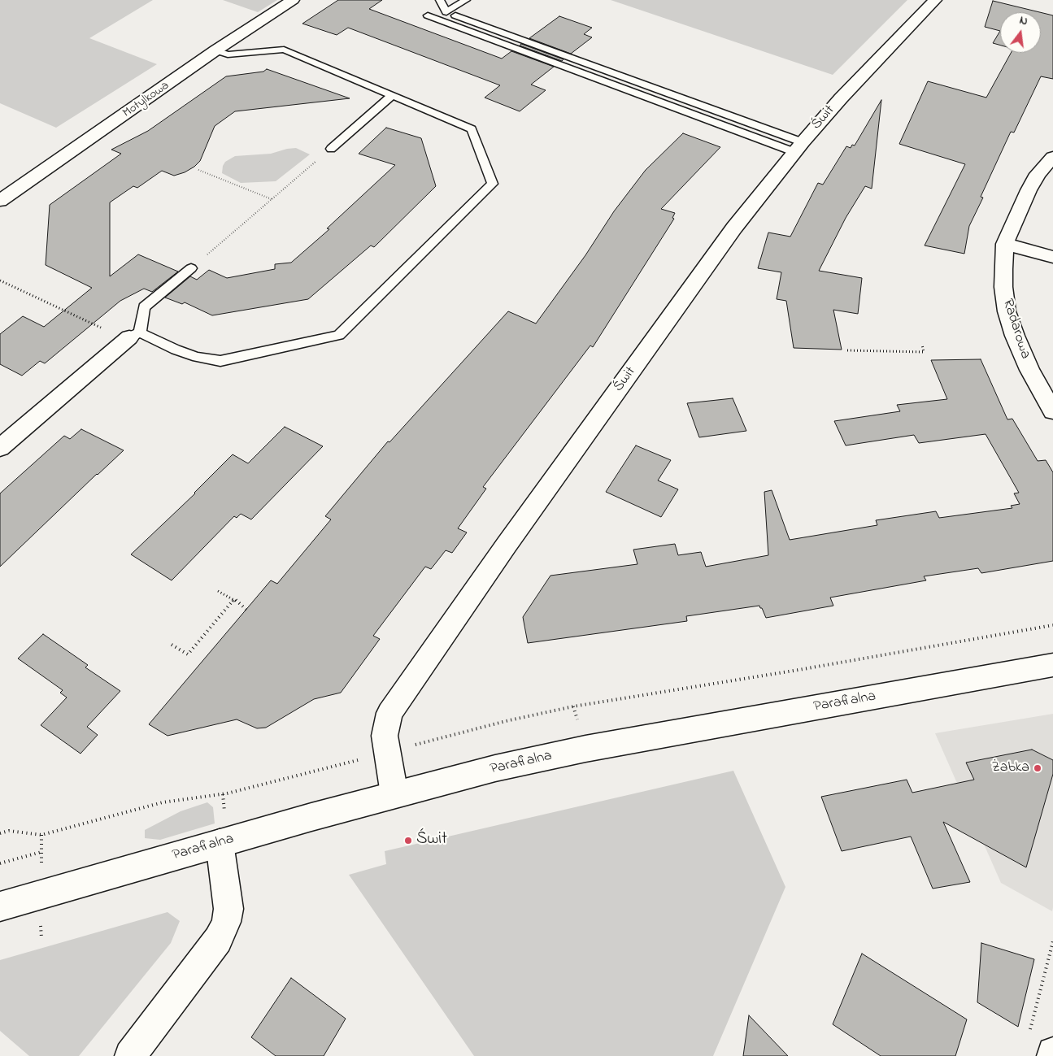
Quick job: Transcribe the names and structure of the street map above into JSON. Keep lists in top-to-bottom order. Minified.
{"streets":{"street":["Motylkowa","Świt","Radarowa","Parafialna"]},"crossings":[["Świt","Parafialna"]],"places":["Żabka","Świt"],"north":"top"}
